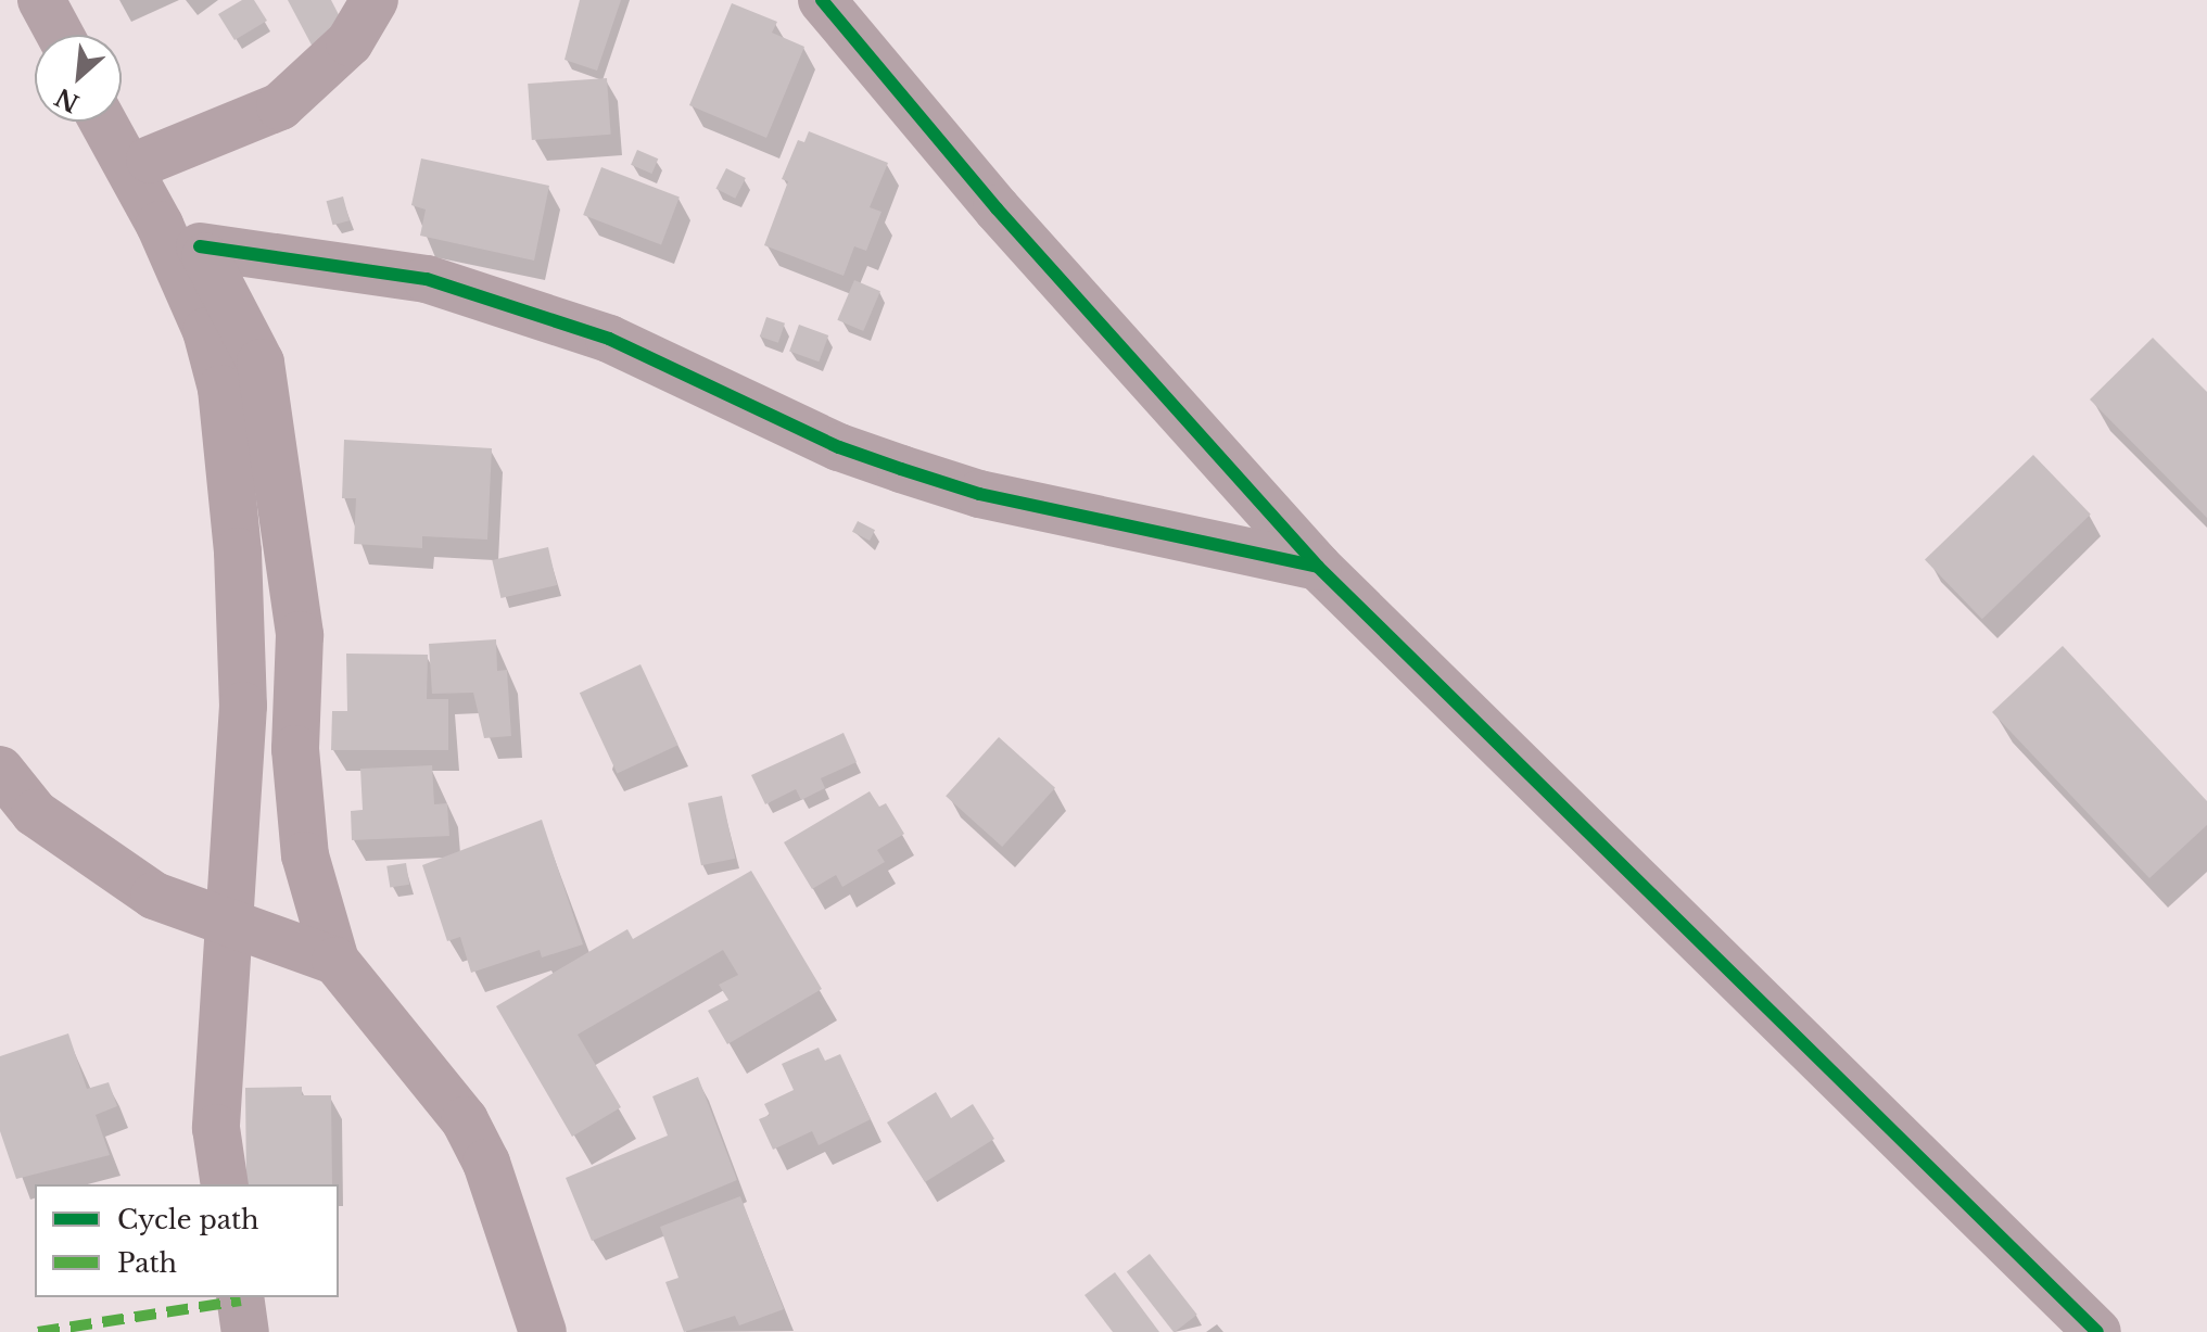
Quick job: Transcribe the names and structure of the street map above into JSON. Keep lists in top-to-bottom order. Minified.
{"legend":["Cycle path","Path"],"north":"bottom left"}
